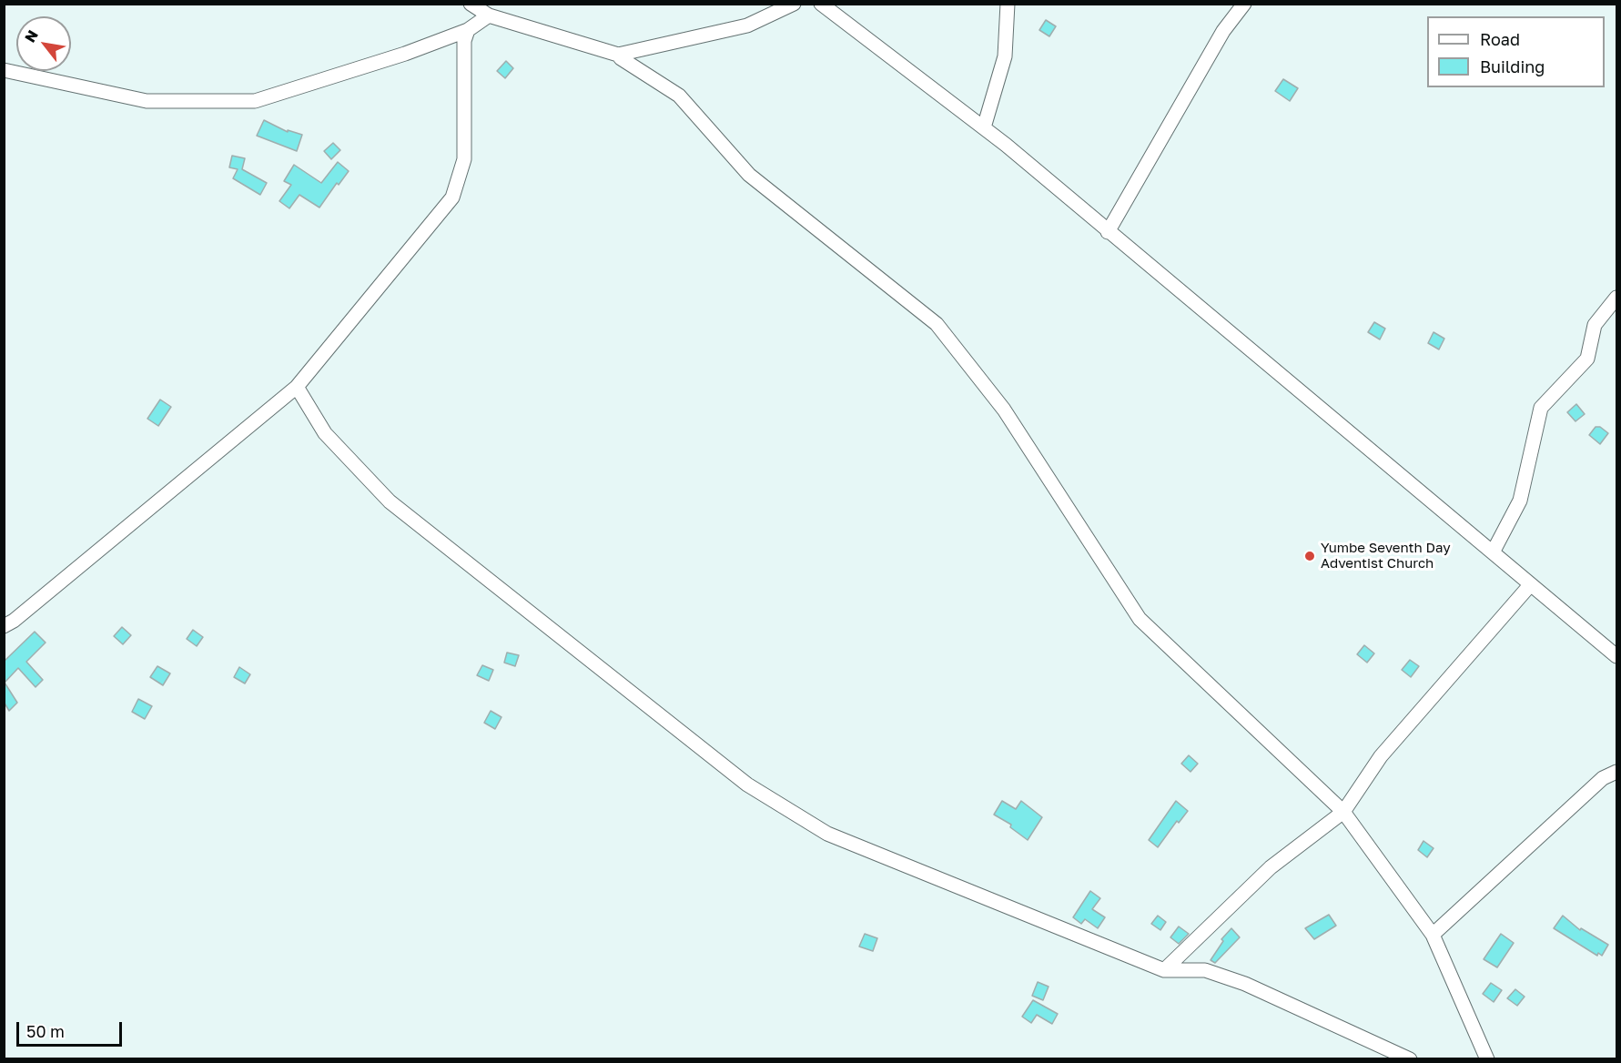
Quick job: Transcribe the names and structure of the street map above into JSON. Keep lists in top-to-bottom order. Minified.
{"places":["Yumbe Seventh Day Adventist Church"],"legend":["Road","Building"],"scale_bar":"50 m","north":"top left"}
